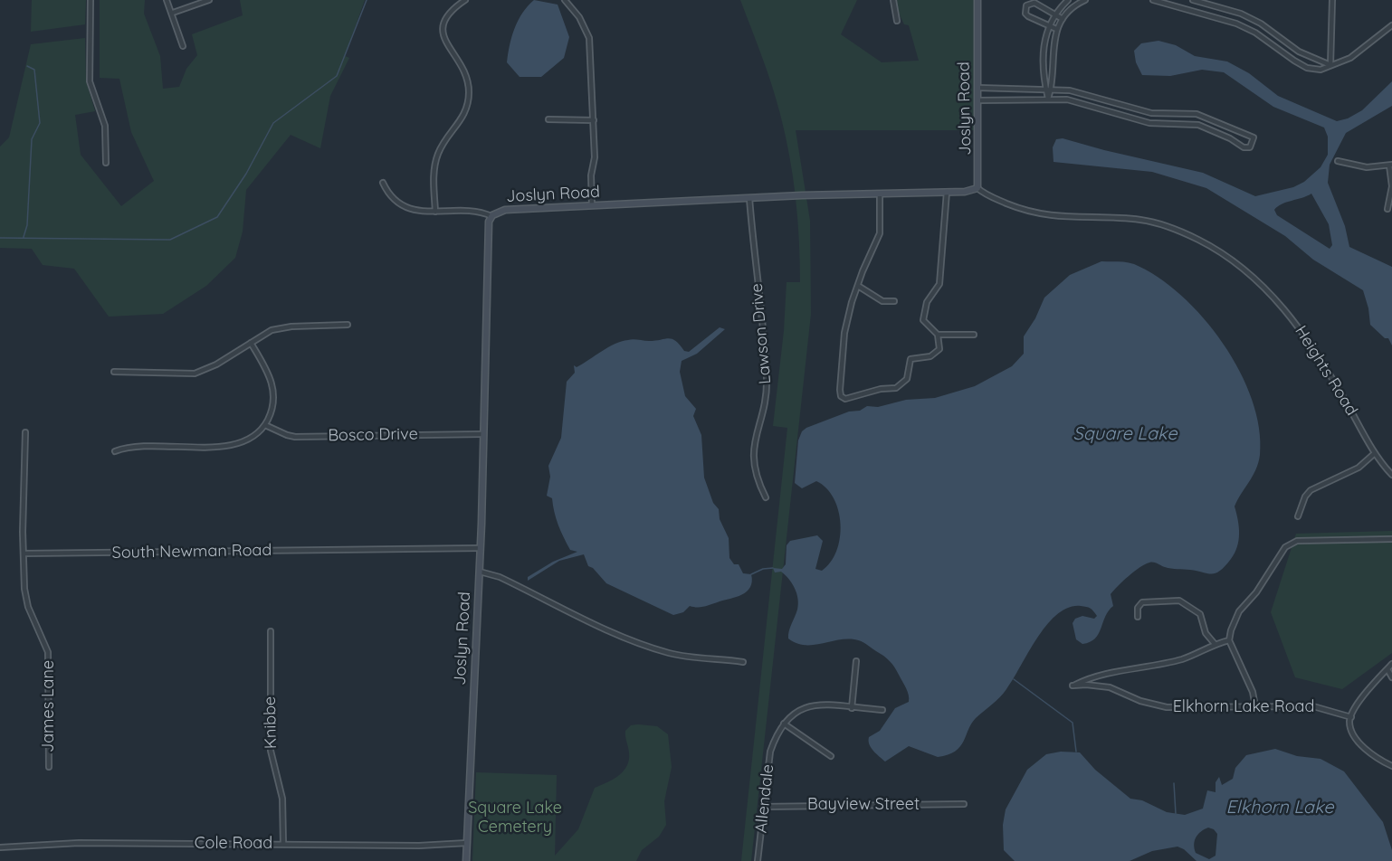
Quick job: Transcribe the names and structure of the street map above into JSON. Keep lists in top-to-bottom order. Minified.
{"streets":{"street":["Joslyn Road","Lawson Drive","Heights Road","Bosco Drive","South Newman Road","James Lane","Elkhorn Lake Road","Knibbe","Allendale","Bayview Street","Cole Road"]},"crossings":[["Joslyn Road","Lawson Drive"],["Joslyn Road","Heights Road"],["Joslyn Road","Bosco Drive"],["Joslyn Road","South Newman Road"],["Joslyn Road","Cole Road"],["South Newman Road","James Lane"],["Knibbe","Cole Road"],["Allendale","Bayview Street"]],"water":["Square Lake","Elkhorn Lake"],"parks":["Square Lake Cemetery"]}
